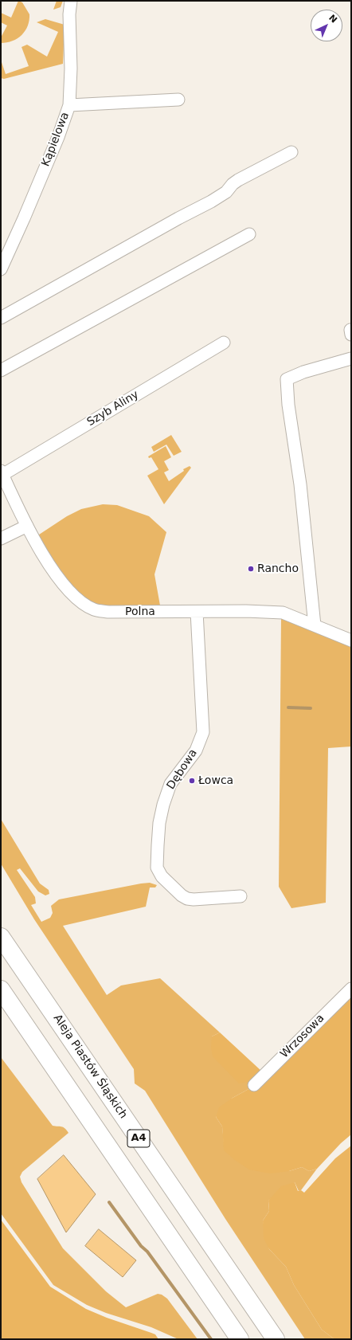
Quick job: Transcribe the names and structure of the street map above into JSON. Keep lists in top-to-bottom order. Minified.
{"streets":{"highway":["Aleja Piastów Śląskich","A4"],"street":["Kąpielowa","Szyb Aliny","Polna","Dębowa","Wrzosowa"]},"crossings":[["Szyb Aliny","Polna"],["Polna","Dębowa"]],"places":["Rancho","Łowca"],"north":"top right"}
